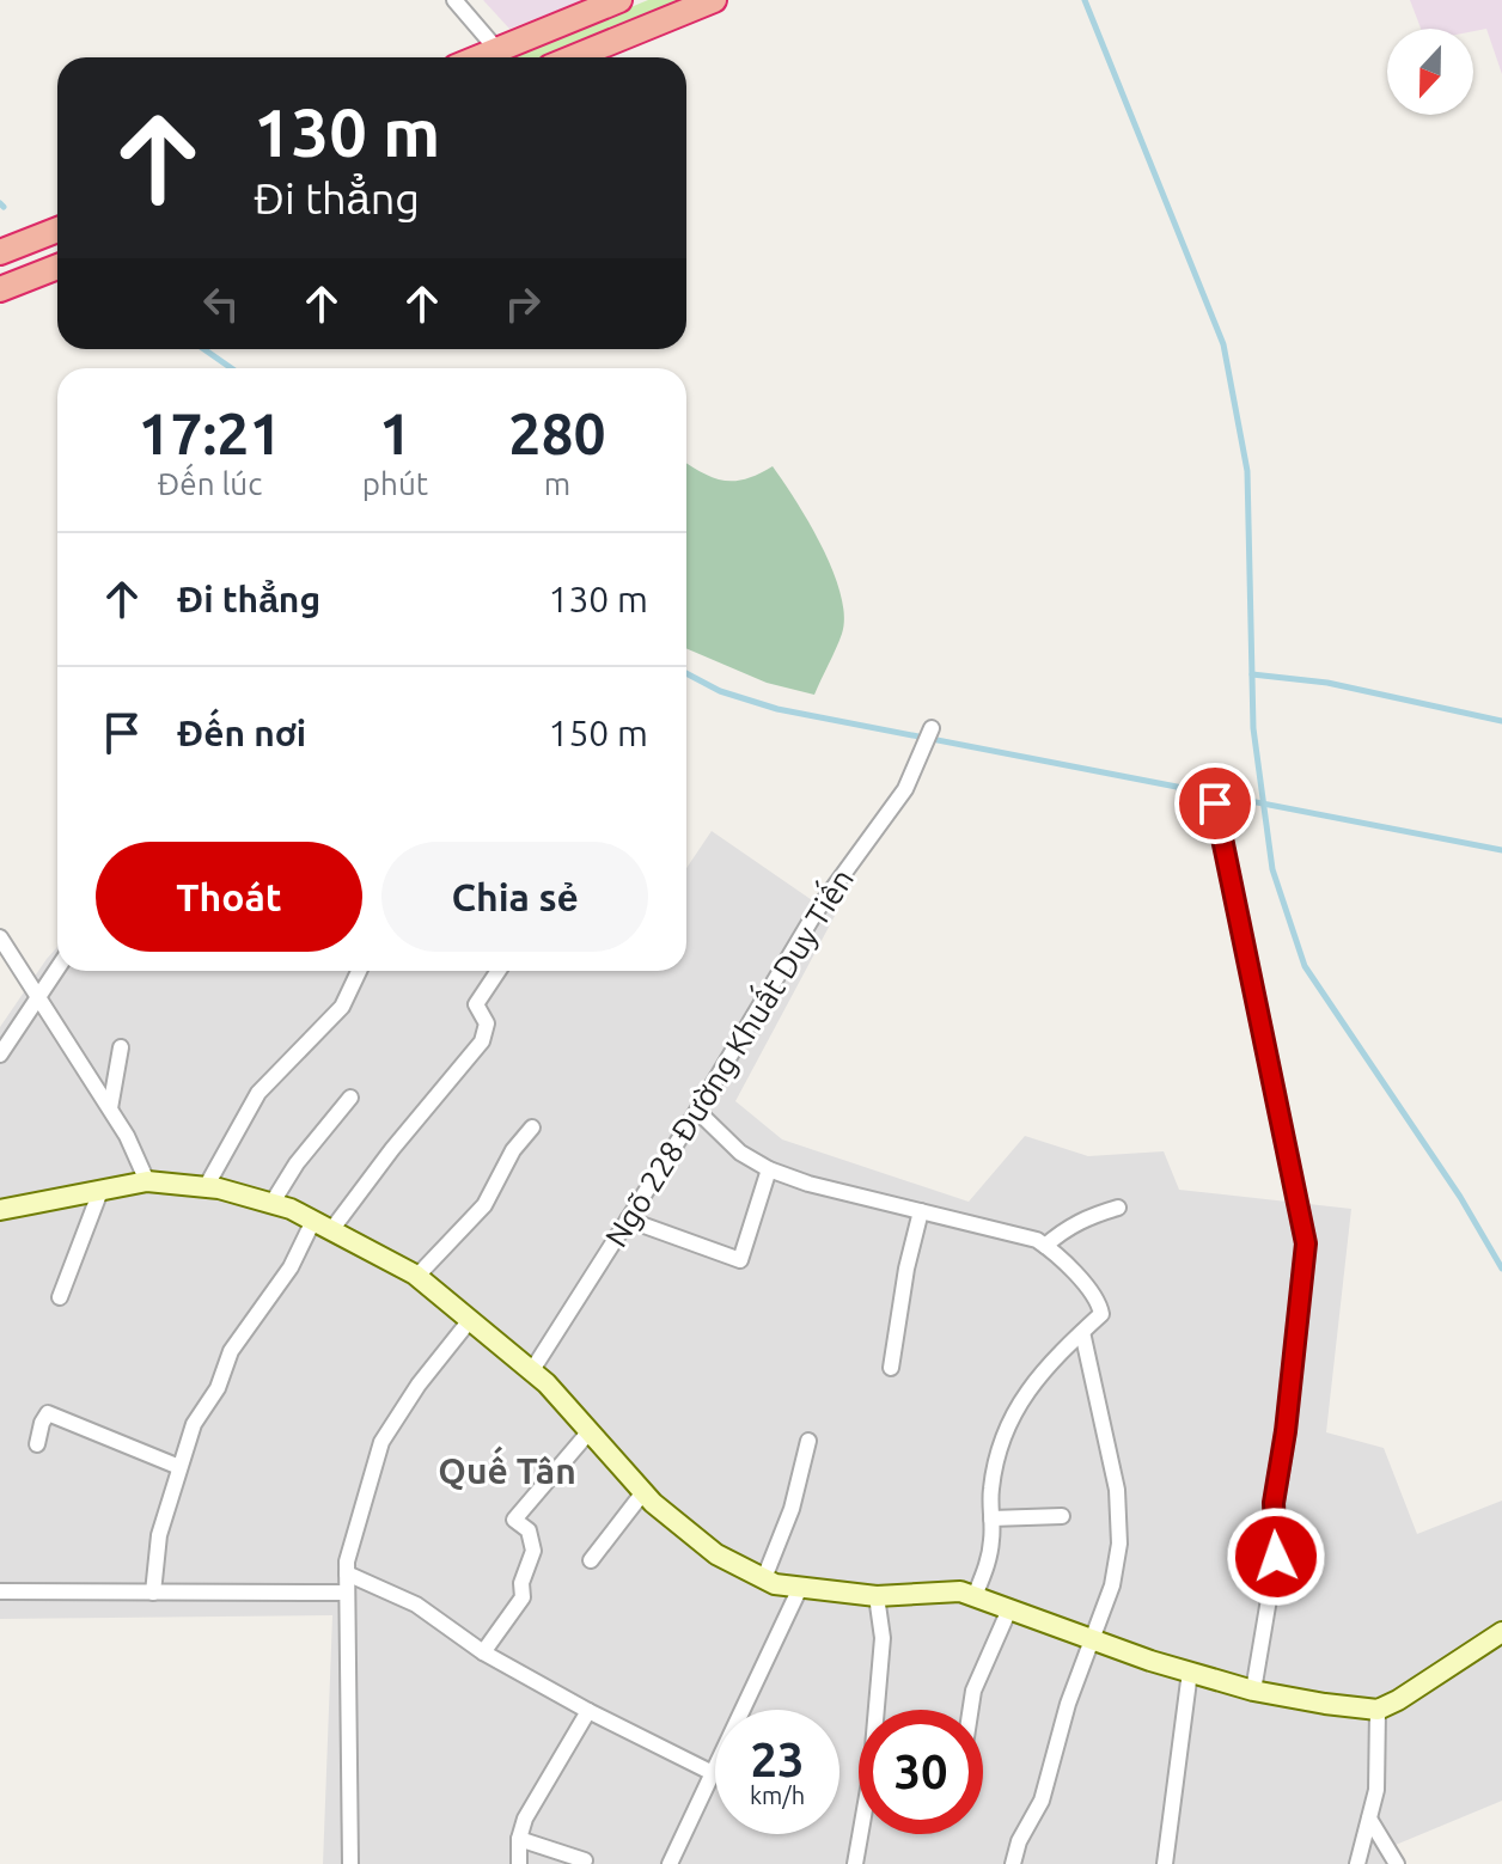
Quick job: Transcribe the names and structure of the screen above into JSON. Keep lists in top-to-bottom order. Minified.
{"streets":{"street":["Ngõ 228 Đường Khuất Duy Tiến"]},"districts":["Quế Tân"],"north":"bottom","page":{"turn":["130 m","Đi thẳng"],"eta":["17:21","Đến lúc","1","phút","280","m"],"list":[{"name":"Đi thẳng","value":"130 m"},{"name":"Đến nơi","value":"150 m"}],"buttons":["Thoát","Chia sẻ"],"speed":"23 km/h","limit":"30"}}
